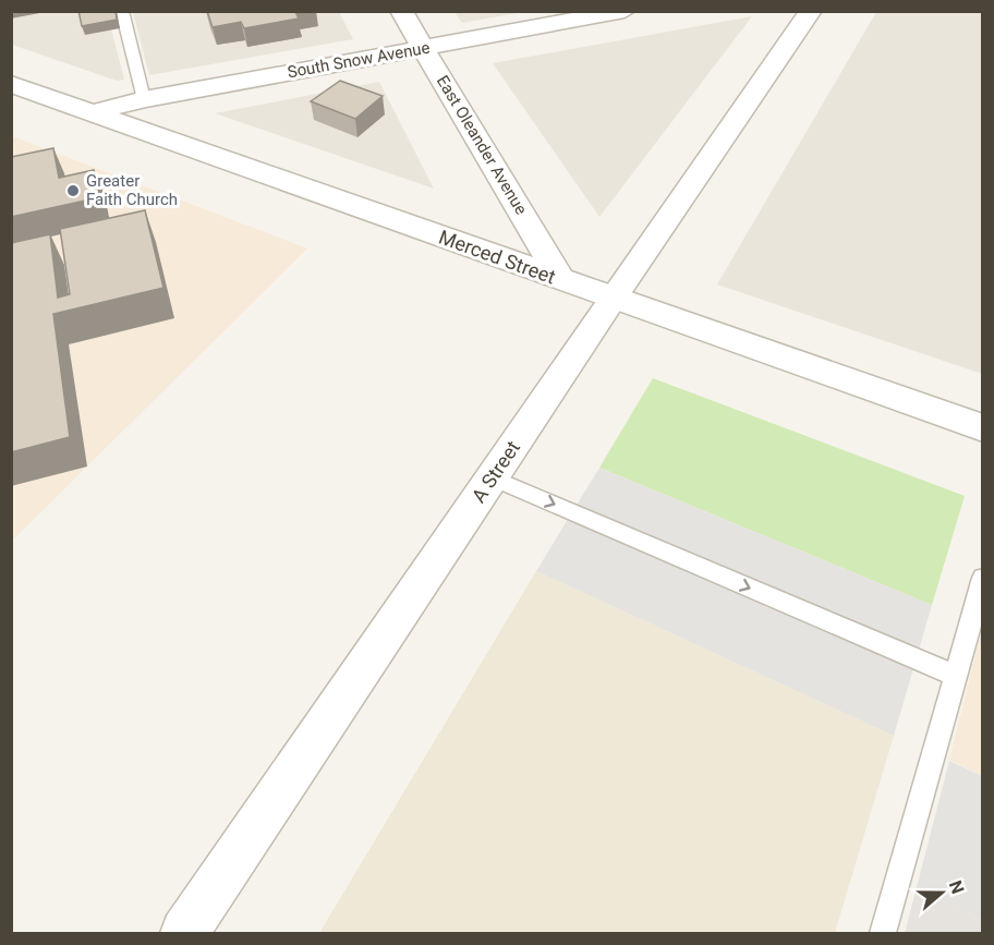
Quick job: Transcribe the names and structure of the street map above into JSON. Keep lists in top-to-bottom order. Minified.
{"streets":{"street":["South Snow Avenue","East Oleander Avenue","Merced Street","A Street"]},"crossings":[["South Snow Avenue","East Oleander Avenue"],["South Snow Avenue","Merced Street"],["East Oleander Avenue","Merced Street"],["Merced Street","A Street"]],"places":["Greater Faith Church"],"north":"right"}
